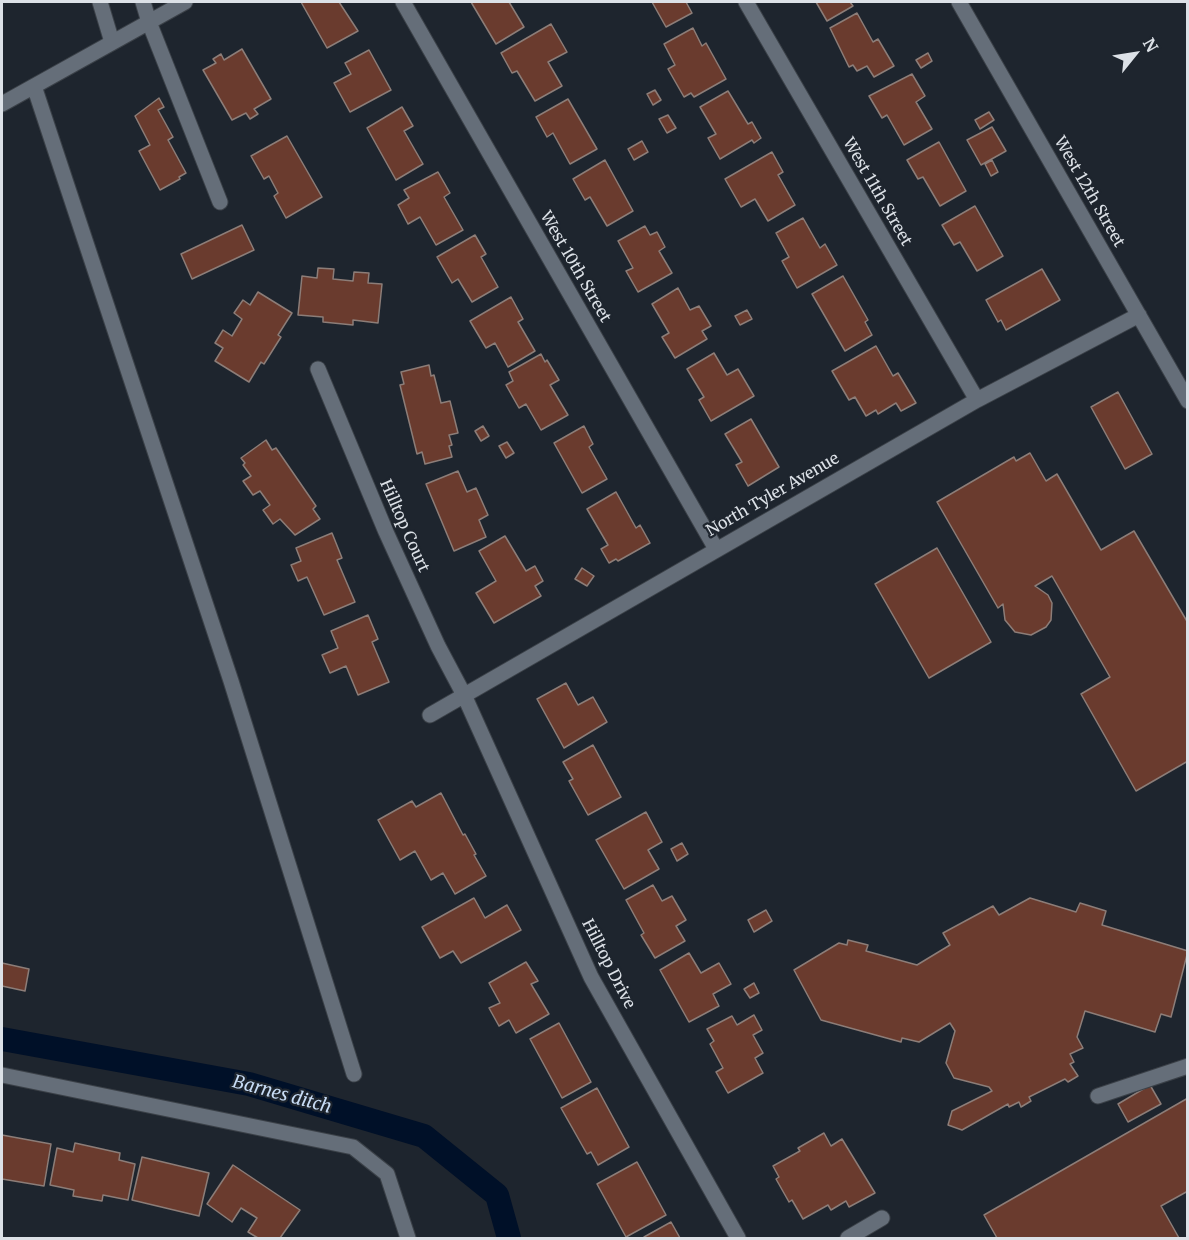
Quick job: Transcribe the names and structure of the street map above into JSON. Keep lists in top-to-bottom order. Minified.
{"streets":{"street":["West 11th Street","West 12th Street","West 10th Street","North Tyler Avenue","Hilltop Court","Hilltop Drive"]},"crossings":[["West 11th Street","North Tyler Avenue"],["West 12th Street","North Tyler Avenue"],["West 10th Street","North Tyler Avenue"],["North Tyler Avenue","Hilltop Court"],["North Tyler Avenue","Hilltop Drive"],["Hilltop Court","Hilltop Drive"]],"water":["Barnes ditch"],"north":"top right"}
